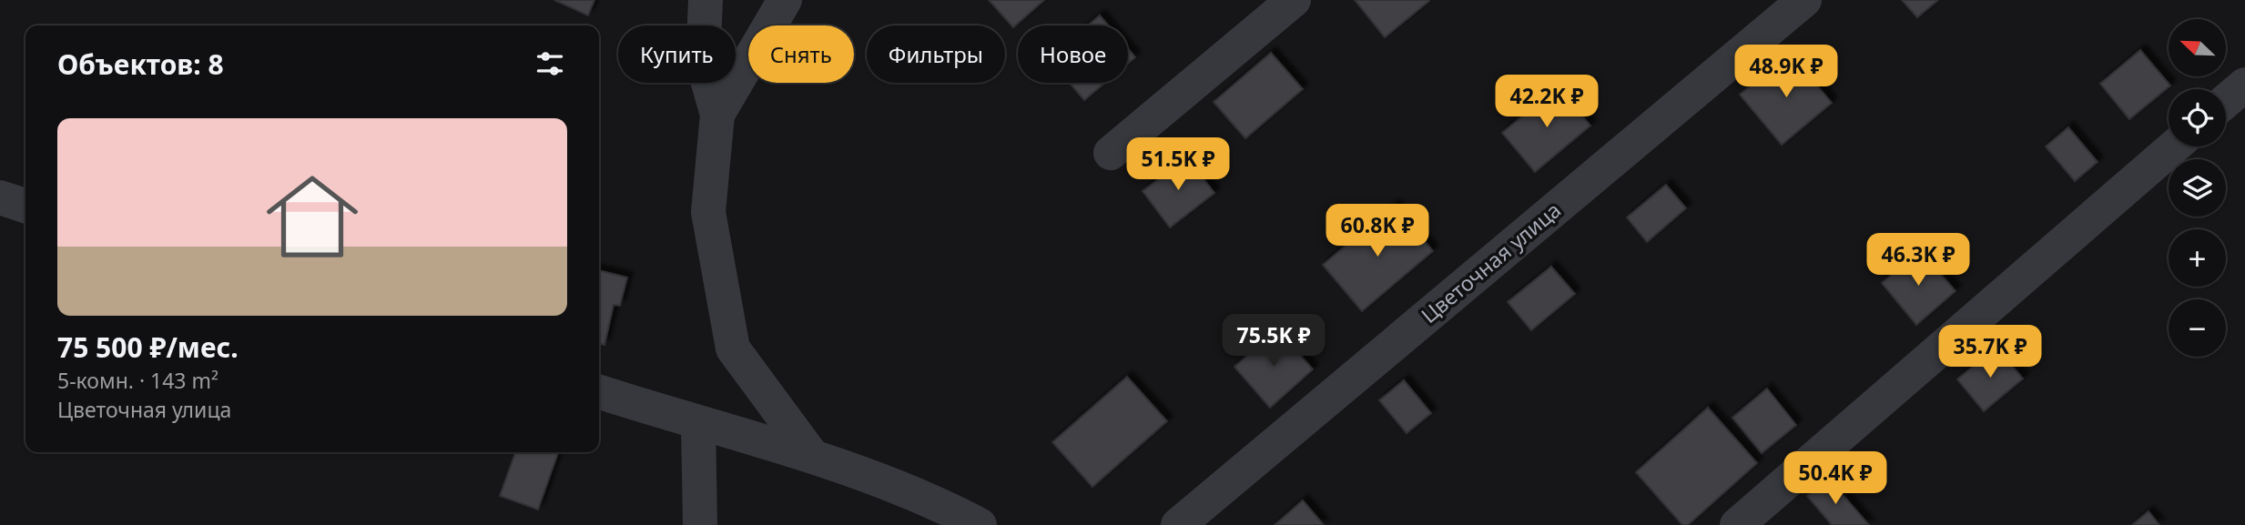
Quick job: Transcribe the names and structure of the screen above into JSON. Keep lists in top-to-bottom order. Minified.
{"streets":{"street":["Цветочная улица"]},"north":"top left","page":{"map_buttons":["+","−"],"chip":["Купить","Снять","Фильтры","Новое"],"heading":"Объектов: 8","price":["48.9K ₽","42.2K ₽","51.5K ₽","60.8K ₽","46.3K ₽","75.5K ₽","35.7K ₽","50.4K ₽"],"list":[{"name":"75 500 ₽/мес.","note":"5-комн. · 143 m² · Цветочная улица"}]}}
